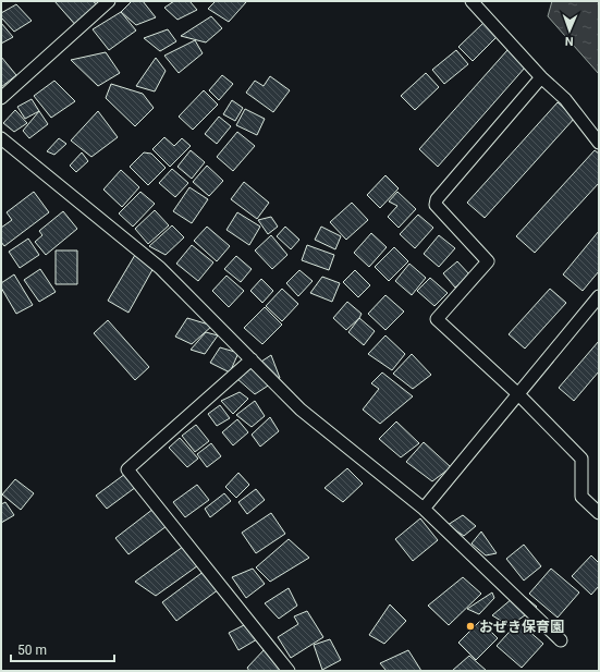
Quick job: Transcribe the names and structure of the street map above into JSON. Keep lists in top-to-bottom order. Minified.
{"places":["おぜき保育園"],"scale_bar":"50 m","north":"bottom"}
